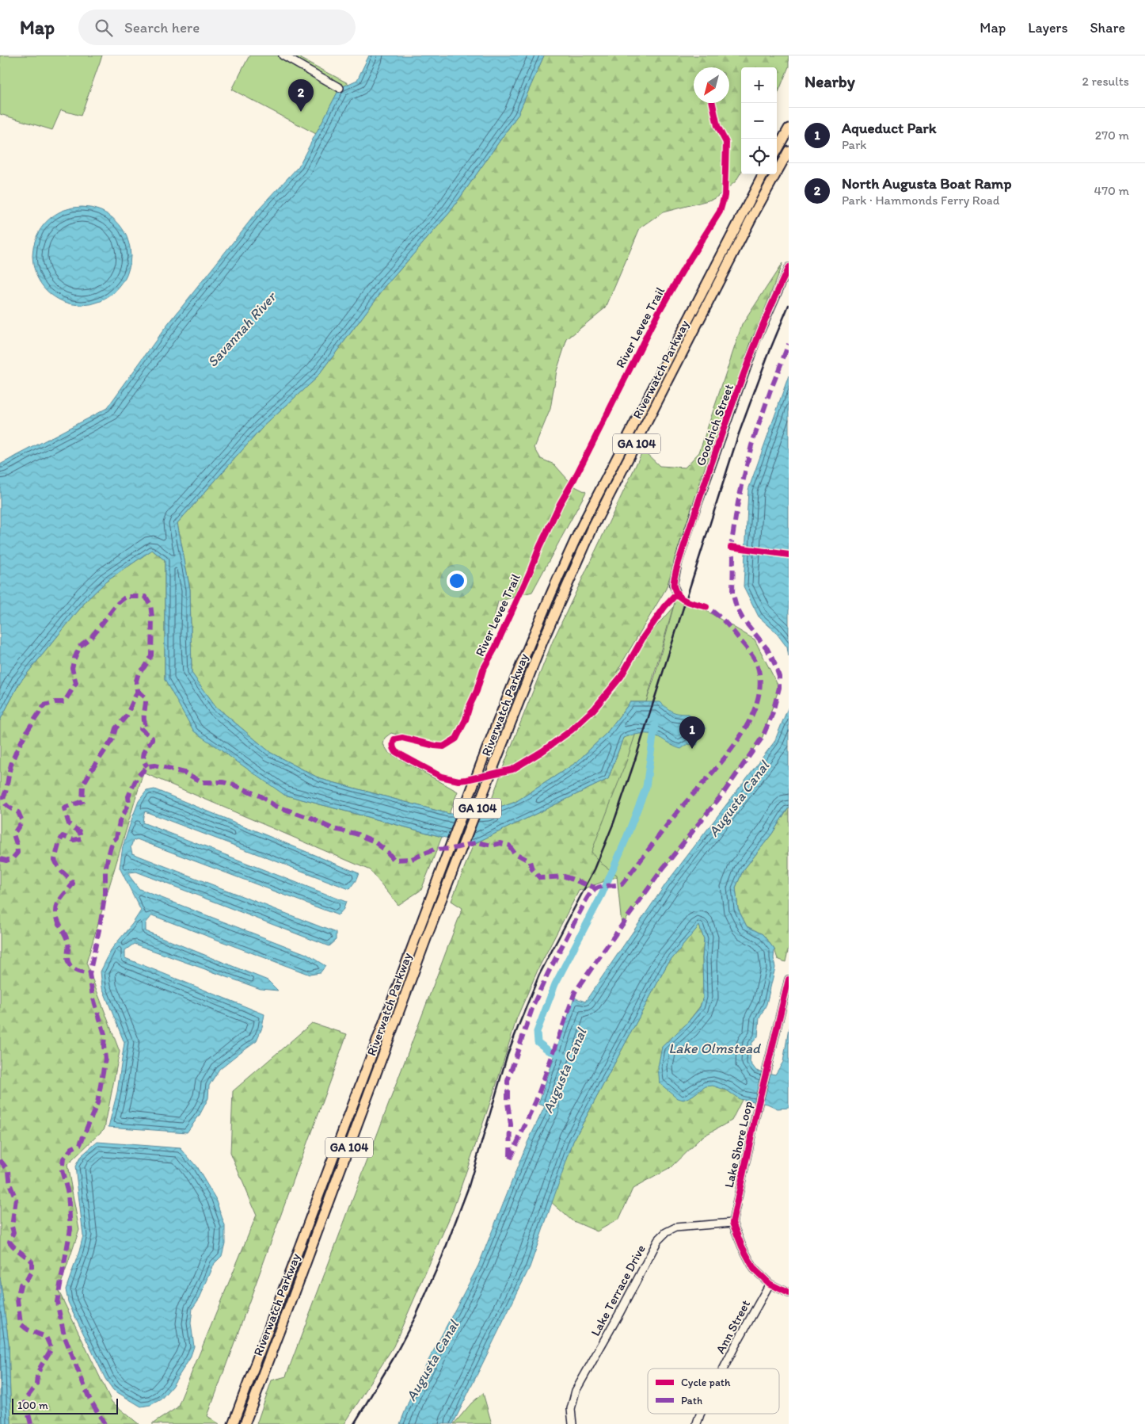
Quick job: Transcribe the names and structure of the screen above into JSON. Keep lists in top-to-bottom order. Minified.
{"streets":{"main road":["Riverwatch Parkway","GA 104"],"street":["Goodrich Street","Lake Shore Loop","Lake Terrace Drive","Ann Street"],"cycle path":["River Levee Trail"]},"crossings":[["Lake Shore Loop","Lake Terrace Drive"]],"water":["Savannah River","Augusta Canal","Lake Olmstead"],"legend":["Cycle path","Path"],"scale_bar":"100 m","north":"bottom left","page":{"header":"Map","search":"Search here","nav":["Map","Layers","Share"],"heading":["Nearby","2 results"],"map_buttons":["+","−"],"pins":["2","1"],"list":[{"mark":"1","name":"Aqueduct Park","note":"Park","value":"270 m"},{"mark":"2","name":"North Augusta Boat Ramp","note":"Park · Hammonds Ferry Road","value":"470 m"}],"scale":"100 m"}}
